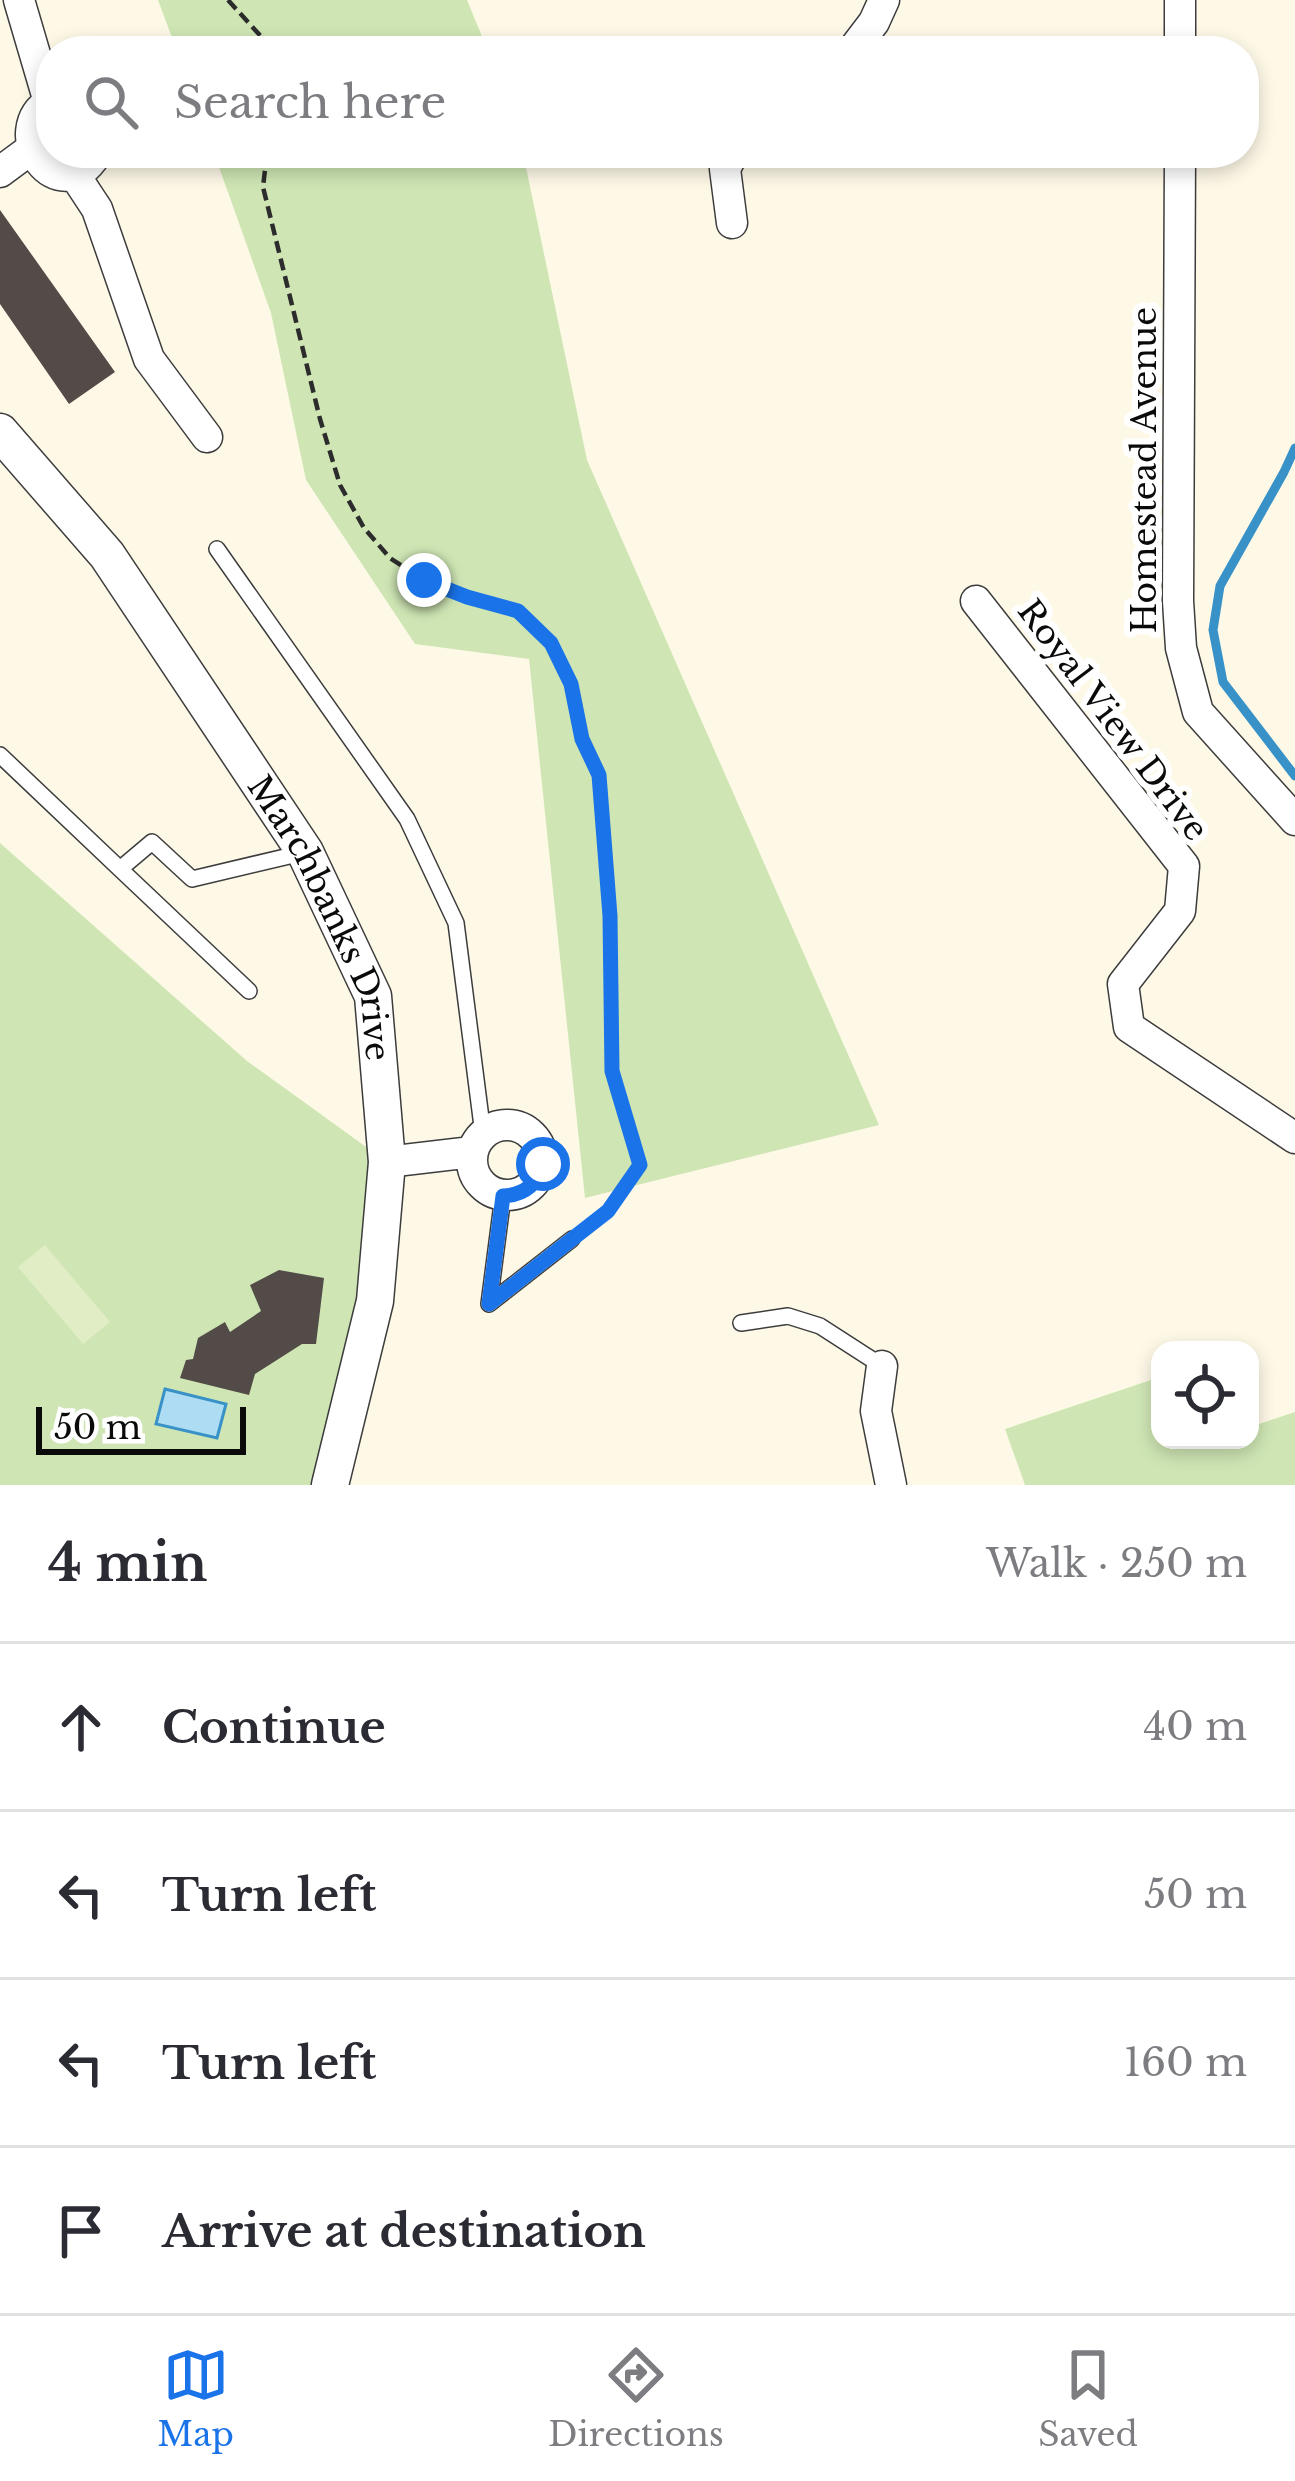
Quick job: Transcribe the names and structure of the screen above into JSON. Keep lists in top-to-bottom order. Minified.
{"streets":{"street":["Homestead Avenue","Royal View Drive","Marchbanks Drive"]},"scale_bar":"50 m","page":{"search":"Search here","scale":"50 m","heading":["4 min","Walk · 250 m"],"list":[["Continue","40 m"],["Turn left","50 m"],["Turn left","160 m"],"Arrive at destination"],"nav":["Map","Directions","Saved"]}}
